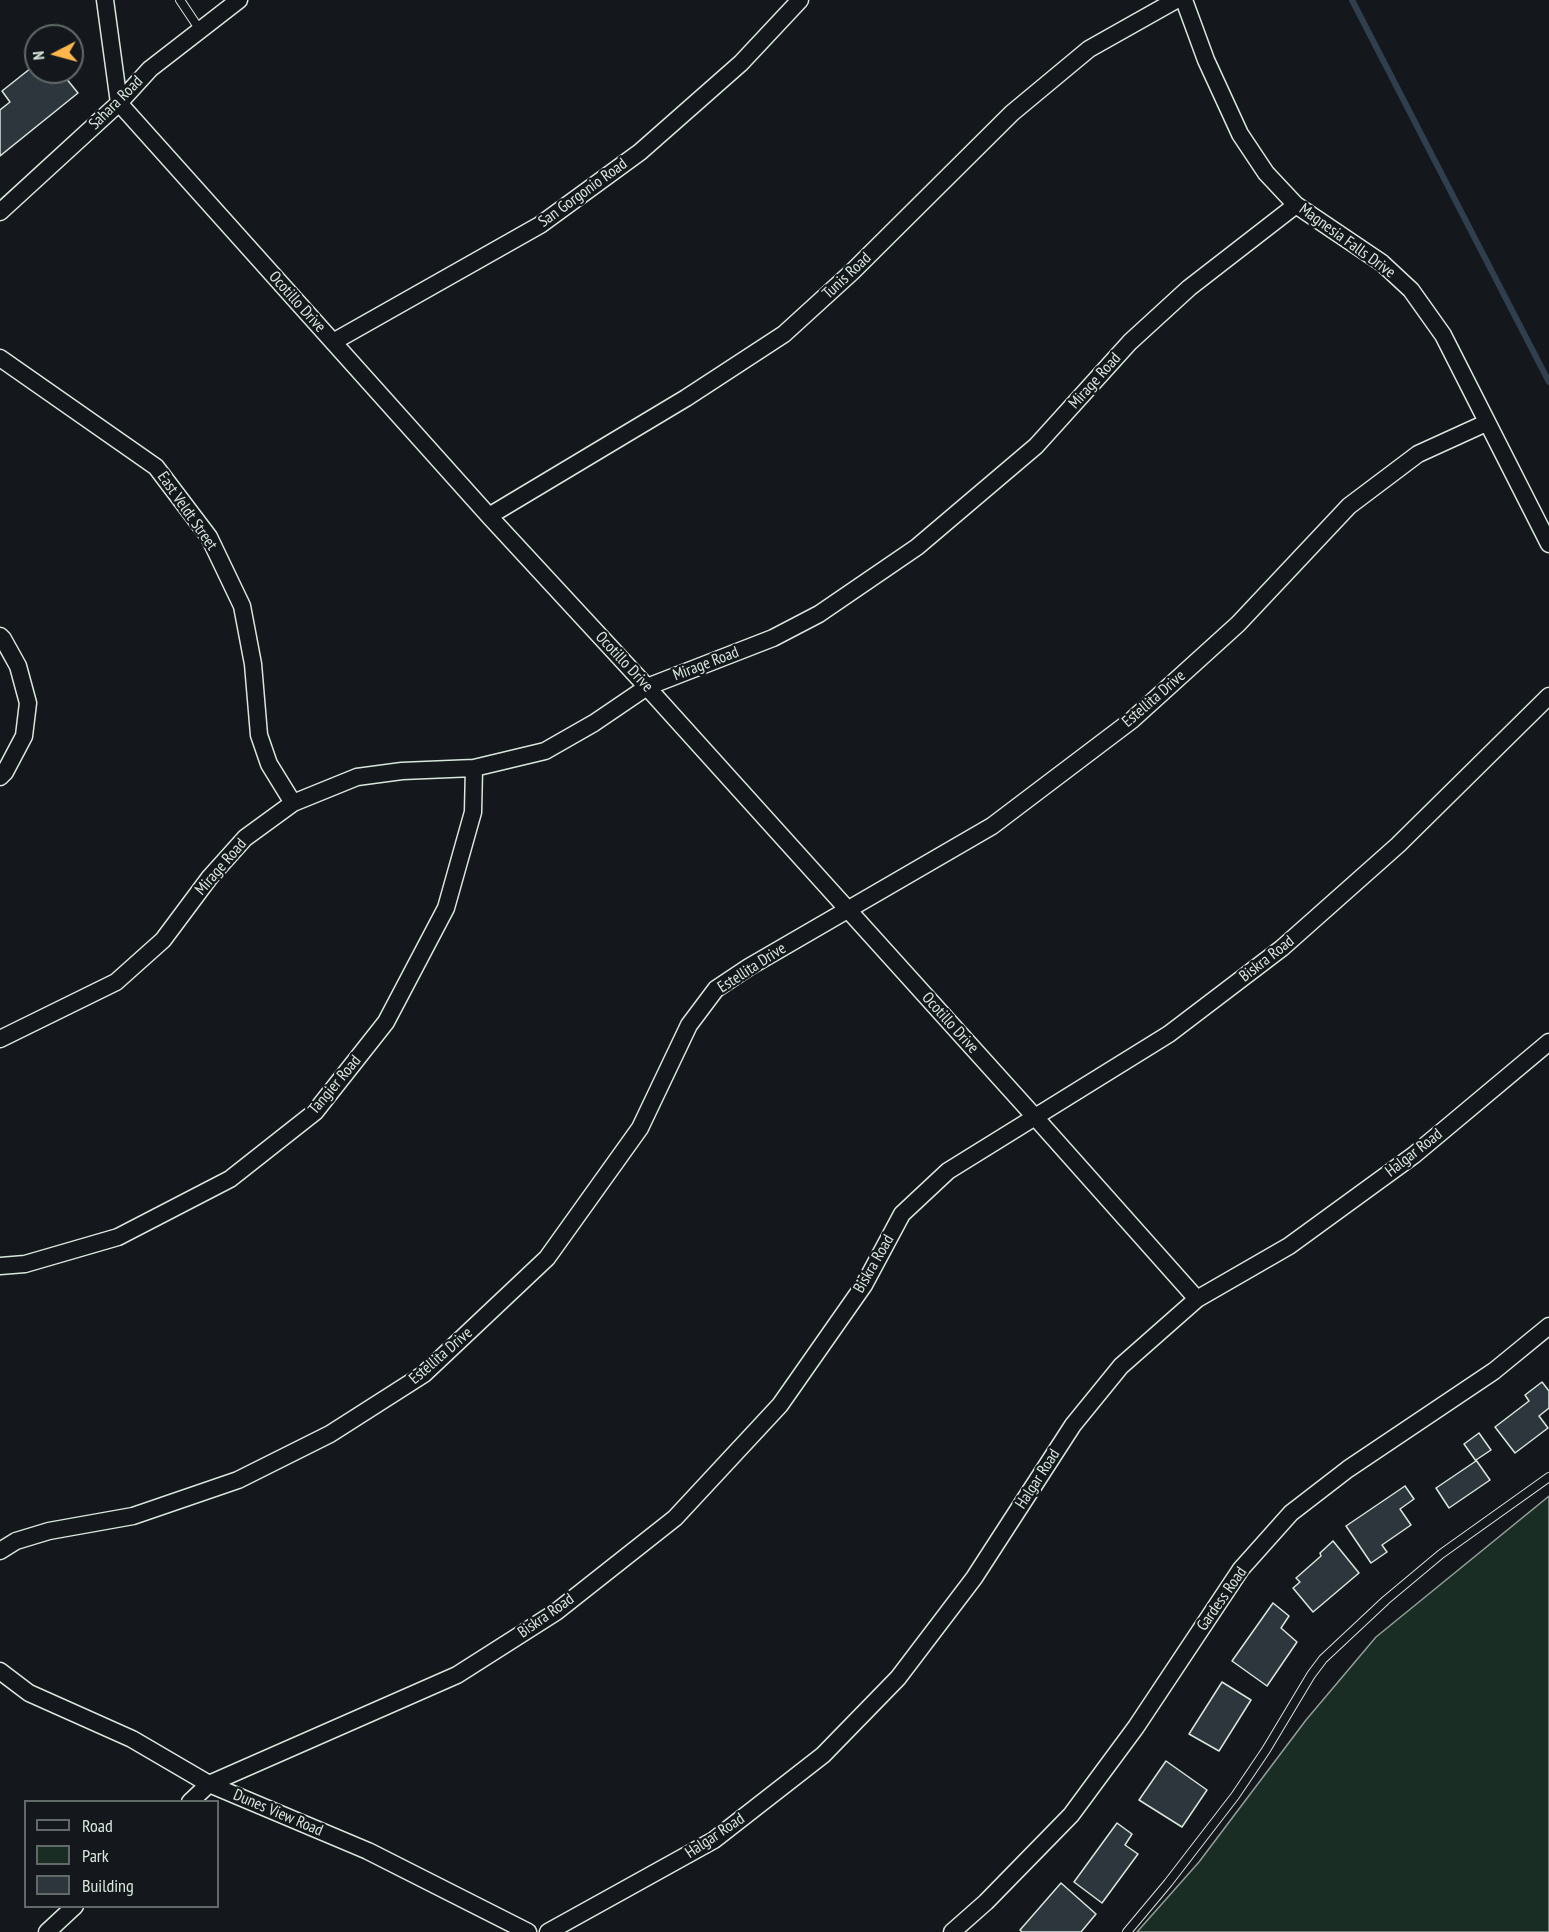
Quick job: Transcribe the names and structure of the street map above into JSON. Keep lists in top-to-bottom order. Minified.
{"streets":{"street":["Sahara Road","San Gorgonio Road","Magnesia Falls Drive","Tunis Road","Ocotillo Drive","Mirage Road","East Veldt Street","Estellita Drive","Biskra Road","Tangier Road","Halgar Road","Gardess Road","Dunes View Road"]},"crossings":[["Sahara Road","Ocotillo Drive"],["San Gorgonio Road","Ocotillo Drive"],["Magnesia Falls Drive","Mirage Road"],["Magnesia Falls Drive","Estellita Drive"],["Tunis Road","Ocotillo Drive"],["Ocotillo Drive","Mirage Road"],["Ocotillo Drive","Estellita Drive"],["Ocotillo Drive","Biskra Road"],["Ocotillo Drive","Halgar Road"],["Mirage Road","East Veldt Street"],["Mirage Road","Tangier Road"],["Biskra Road","Dunes View Road"]],"legend":["Road","Park","Building"],"north":"left"}
